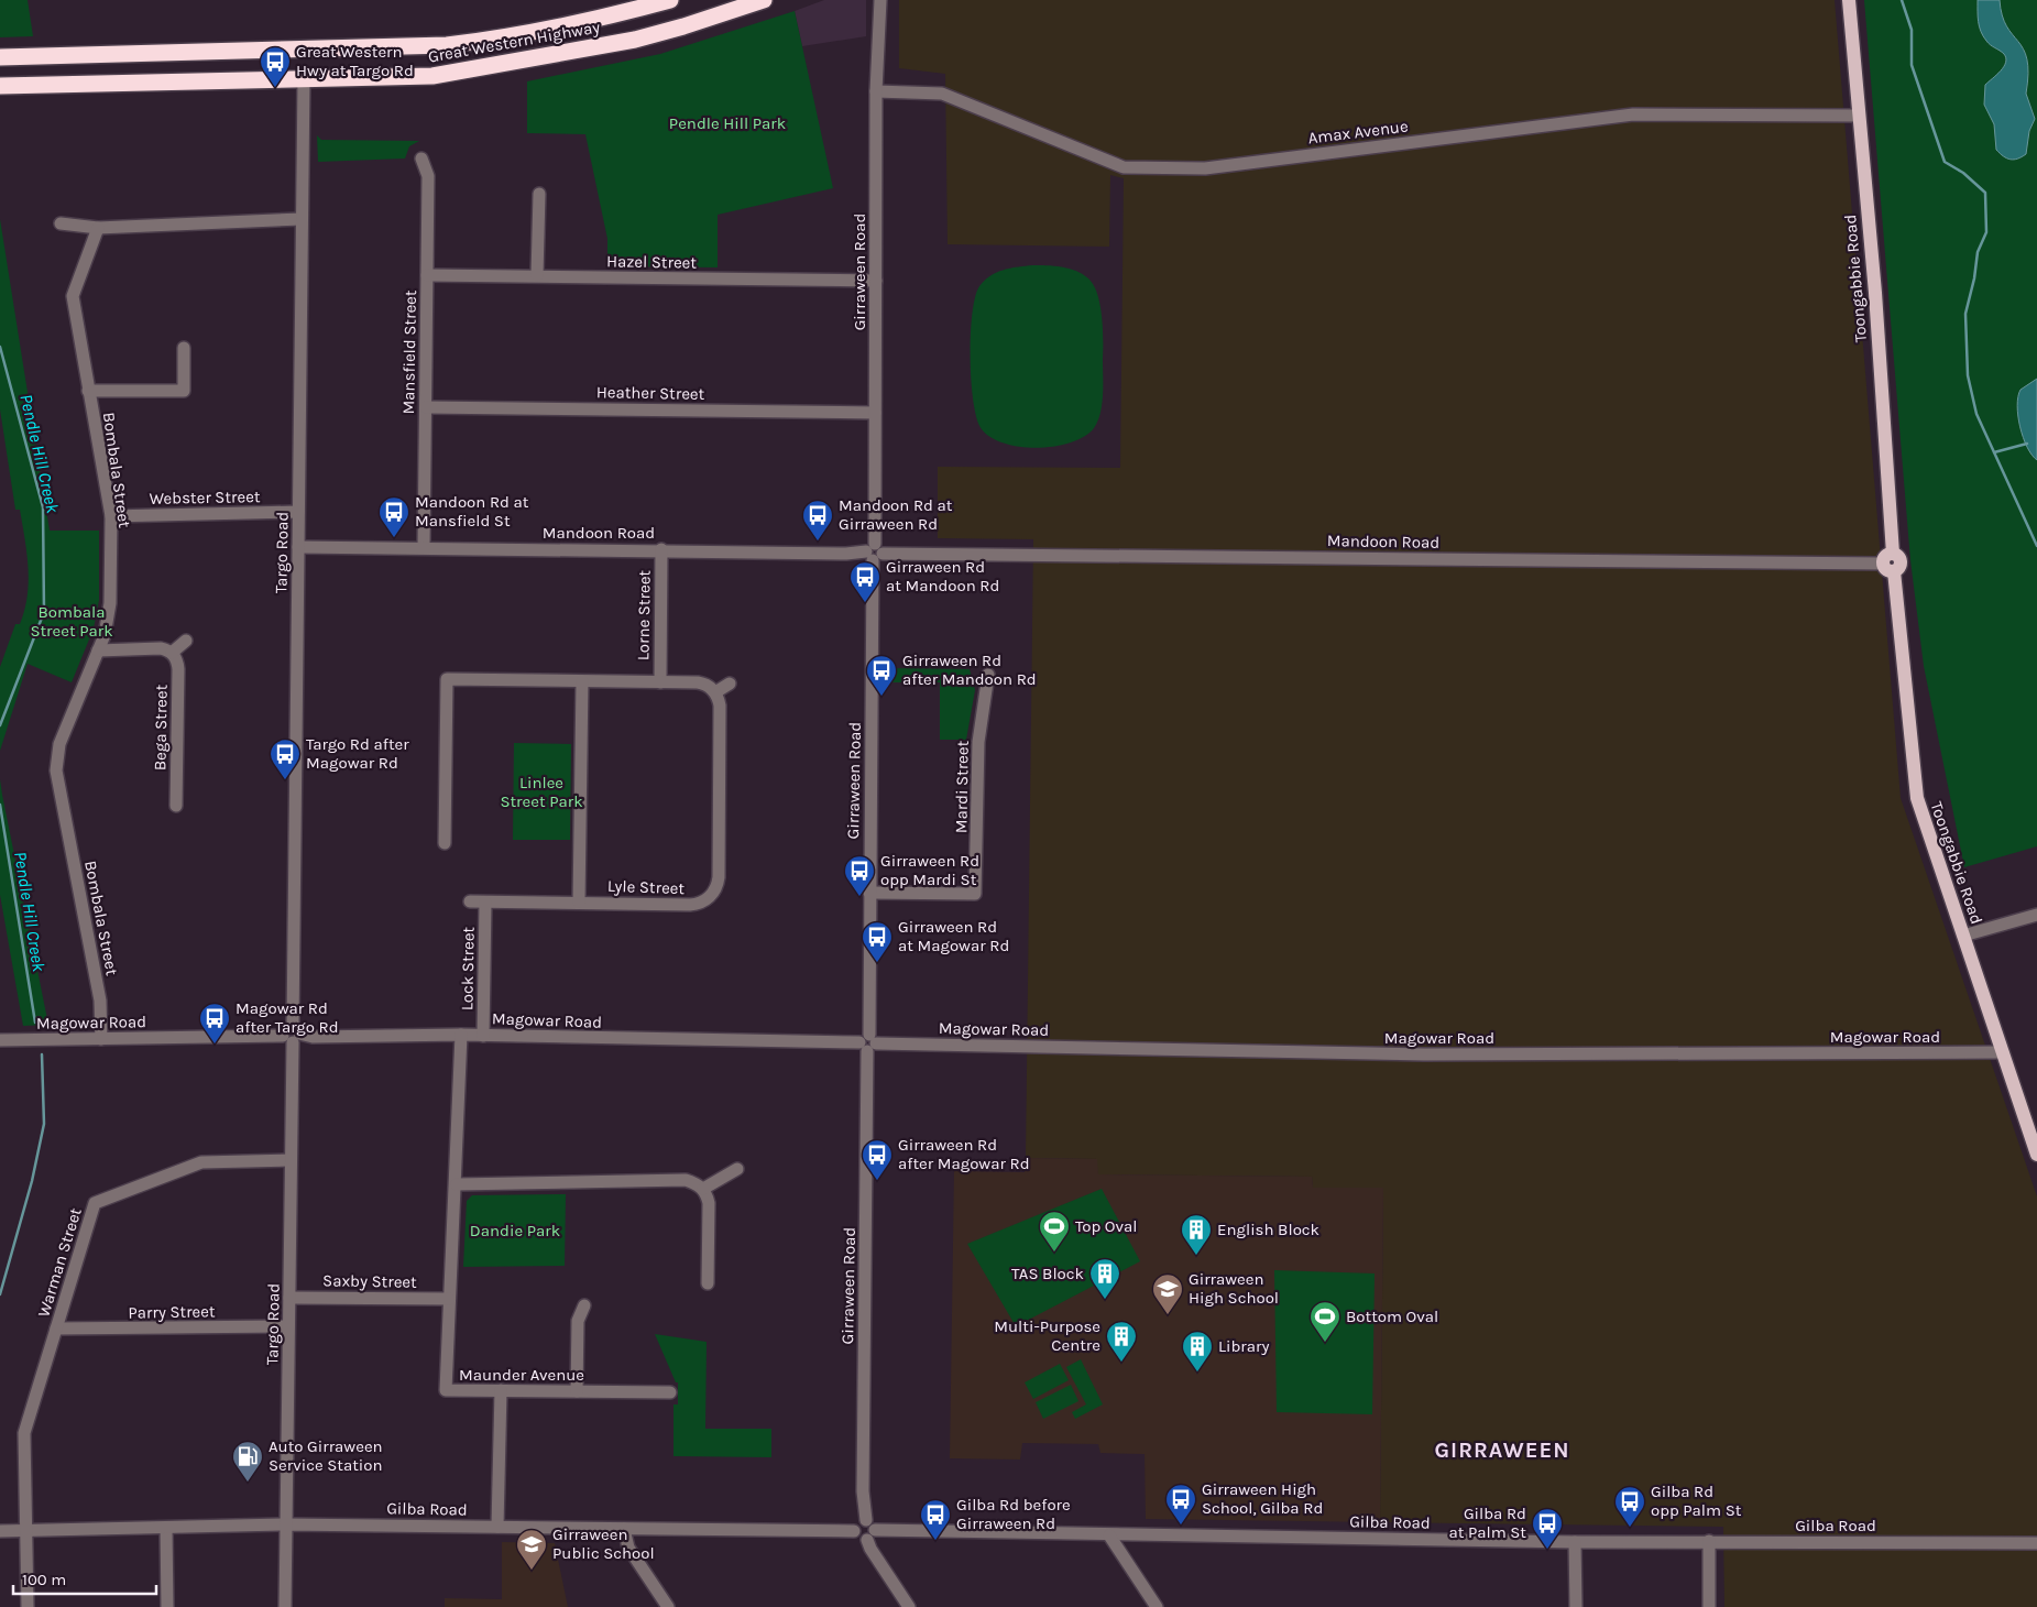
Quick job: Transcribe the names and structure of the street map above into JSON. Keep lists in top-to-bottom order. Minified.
{"streets":{"highway":["Great Western Highway"],"main road":["Toongabbie Road"],"street":["Amax Avenue","Hazel Street","Girraween Road","Mansfield Street","Heather Street","Bombala Street","Webster Street","Mandoon Road","Targo Road","Lorne Street","Bega Street","Mardi Street","Lyle Street","Lock Street","Magowar Road","Warman Street","Saxby Street","Parry Street","Maunder Avenue","Gilba Road"]},"crossings":[["Great Western Highway","Targo Road"],["Amax Avenue","Girraween Road"],["Amax Avenue","Toongabbie Road"],["Hazel Street","Girraween Road"],["Hazel Street","Mansfield Street"],["Girraween Road","Heather Street"],["Girraween Road","Mandoon Road"],["Girraween Road","Mardi Street"],["Girraween Road","Magowar Road"],["Girraween Road","Gilba Road"],["Toongabbie Road","Mandoon Road"],["Toongabbie Road","Magowar Road"],["Mansfield Street","Heather Street"],["Mansfield Street","Mandoon Road"],["Bombala Street","Webster Street"],["Bombala Street","Magowar Road"],["Webster Street","Targo Road"],["Mandoon Road","Targo Road"],["Mandoon Road","Lorne Street"],["Targo Road","Magowar Road"],["Targo Road","Warman Street"],["Targo Road","Saxby Street"],["Targo Road","Parry Street"],["Targo Road","Gilba Road"],["Lyle Street","Lock Street"],["Lock Street","Magowar Road"],["Magowar Road","Maunder Avenue"],["Warman Street","Parry Street"],["Warman Street","Gilba Road"],["Saxby Street","Maunder Avenue"]],"districts":["GIRRAWEEN"],"water":["Pendle Hill Creek"],"parks":["Pendle Hill Park","Bombala Street Park","Linlee Street Park","Dandie Park"],"places":{"bus stop":["Great Western Hwy at Targo Rd","Mandoon Rd at Mansfield St","Mandoon Rd at Girraween Rd","Girraween Rd at Mandoon Rd","Girraween Rd after Mandoon Rd","Targo Rd after Magowar Rd","Girraween Rd opp Mardi St","Girraween Rd at Magowar Rd","Magowar Rd after Targo Rd","Girraween Rd after Magowar Rd","Girraween High School, Gilba Rd","Gilba Rd opp Palm St","Gilba Rd before Girraween Rd","Gilba Rd at Palm St"],"sports":["Top Oval","Bottom Oval"],"building":["English Block","TAS Block","Multi-Purpose Centre","Library"],"school or university":["Girraween High School","Girraween Public School"],"fuel station":["Auto Girraween Service Station"]},"scale_bar":"100 m"}
